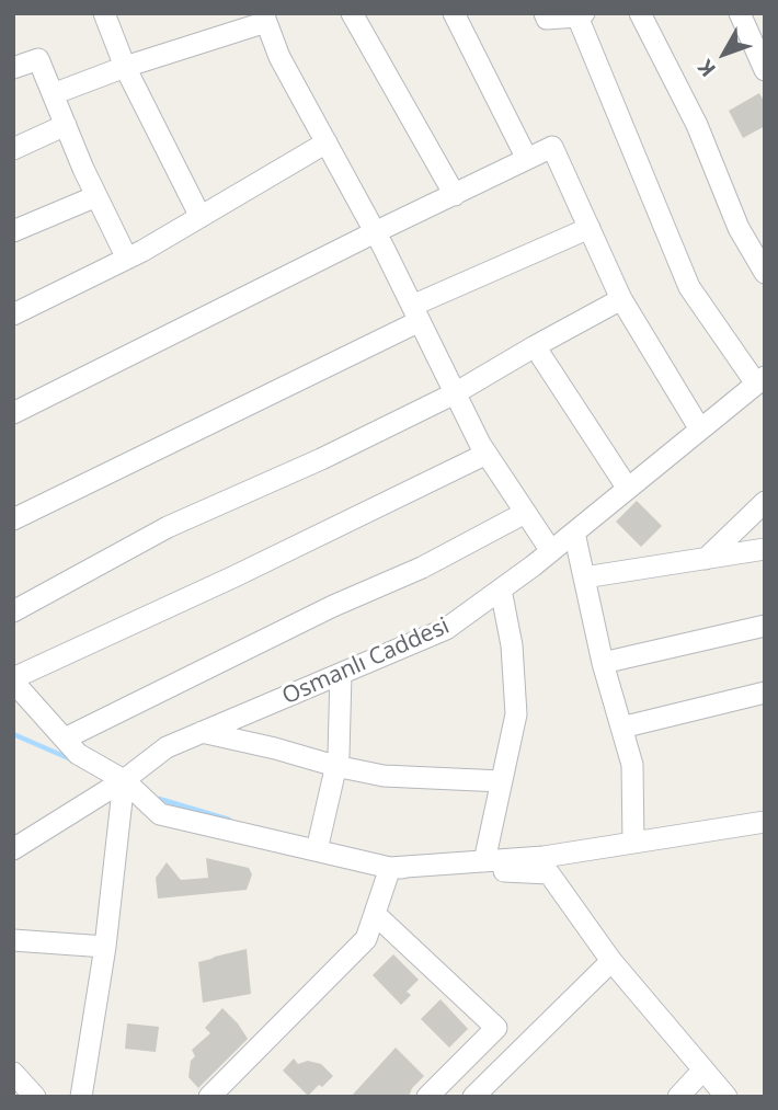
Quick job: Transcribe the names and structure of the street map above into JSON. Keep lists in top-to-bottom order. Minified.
{"streets":{"street":["Osmanlı Caddesi"]},"north":"bottom left"}
